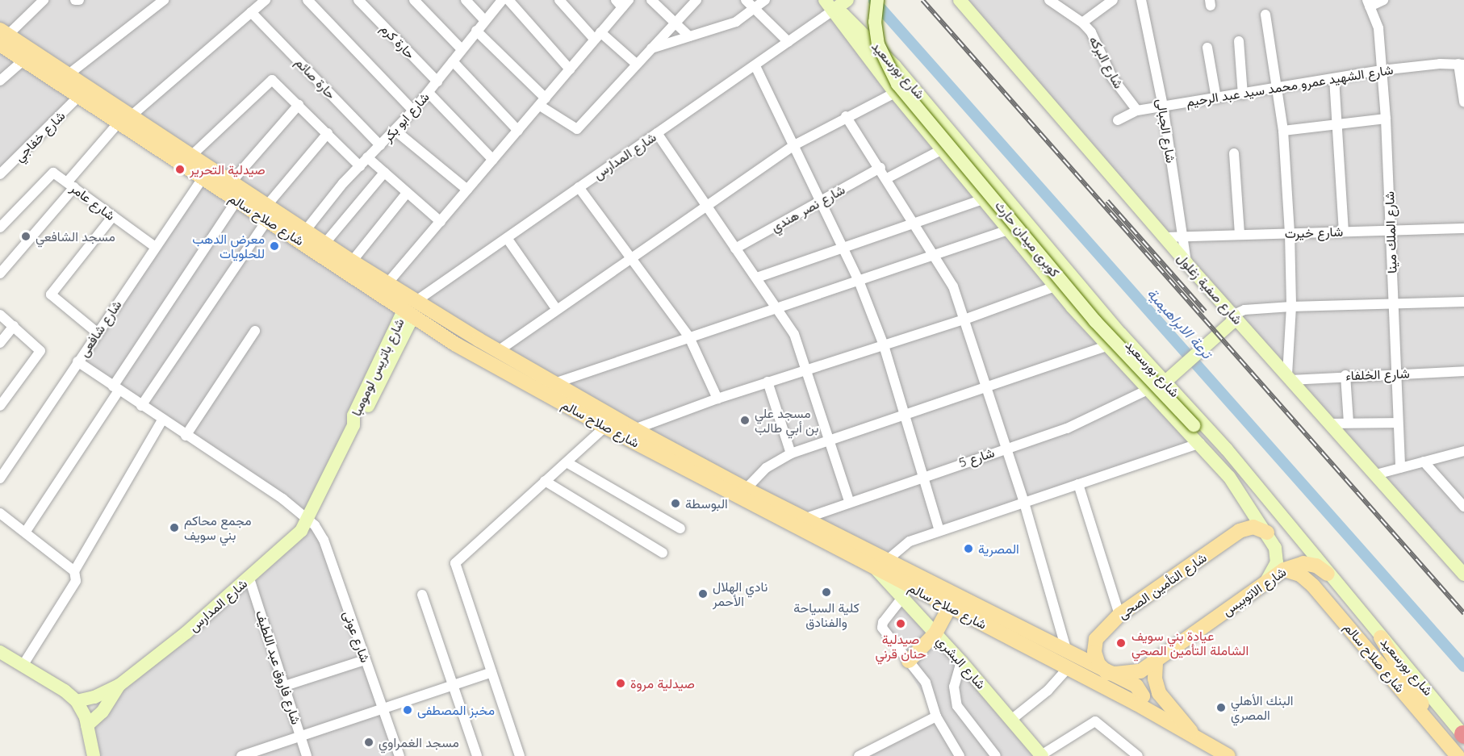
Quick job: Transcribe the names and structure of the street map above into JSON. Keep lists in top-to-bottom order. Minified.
{"streets":{"main road":["شارع بورسعيد","شارع المدارس","شارع صلاح سالم","كوبرى ميدان حارث","شارع صفية زغلول","شارع باتريس لومومبا","شارع التأمين الصحى","شارع الاتوبيس","شارع البشري"],"street":["حارة كرم","شارع البركه","حارة صائم","شارع الشهيد عمرو محمد سيد عبد الرحيم","شارع ابو بكر","شارع الجبالى","شارع خفاجي","شارع عامر","شارع نصر هندي","شارع خيرت","شارع الملك مينا","شارع شافعى","شارع الخلفاء","شارع 5","شارع عونى","شارع فاروق عبد اللطيف"]},"crossings":[["حارة كرم","شارع ابو بكر"],["شارع البركه","شارع الشهيد عمرو محمد سيد عبد الرحيم"],["شارع بورسعيد","شارع المدارس"],["شارع بورسعيد","كوبرى ميدان حارث"],["شارع بورسعيد","شارع 5"],["شارع بورسعيد","شارع التأمين الصحى"],["شارع بورسعيد","شارع الاتوبيس"],["حارة صائم","شارع ابو بكر"],["شارع الشهيد عمرو محمد سيد عبد الرحيم","شارع الجبالى"],["شارع الشهيد عمرو محمد سيد عبد الرحيم","شارع الملك مينا"],["شارع ابو بكر","شارع صلاح سالم"],["شارع الجبالى","شارع خيرت"],["شارع الجبالى","شارع صفية زغلول"],["شارع خفاجي","شارع صلاح سالم"],["شارع المدارس","شارع صلاح سالم"],["شارع المدارس","شارع باتريس لومومبا"],["شارع المدارس","شارع عونى"],["شارع المدارس","شارع فاروق عبد اللطيف"],["شارع عامر","شارع شافعى"],["شارع صلاح سالم","شارع شافعى"],["شارع صلاح سالم","شارع باتريس لومومبا"],["شارع صلاح سالم","شارع 5"],["شارع صلاح سالم","شارع التأمين الصحى"],["شارع صلاح سالم","شارع الاتوبيس"],["شارع صلاح سالم","شارع البشري"],["شارع خيرت","شارع الملك مينا"],["شارع خيرت","شارع صفية زغلول"],["شارع الملك مينا","شارع الخلفاء"],["شارع صفية زغلول","شارع الخلفاء"],["شارع باتريس لومومبا","شارع عونى"],["شارع التأمين الصحى","شارع الاتوبيس"]],"water":["ترعة الابراهيمية"],"places":["صيدلية التحرير","مسجد الشافعي","معرض الدهب للحلويات","مسجد علي بن أبي طالب","البوسطة","مجمع محاكم بني سويف","المصرية","كلية السياحة والفنادق","نادي الهلال الأحمر","صيدلية حنان قرني","عيادة بني سويف الشاملة التأمين الصحي","صيدلية مروة","البنك الأهلي المصري","مخبز المصطفى","مسجد الغمراوي"]}
